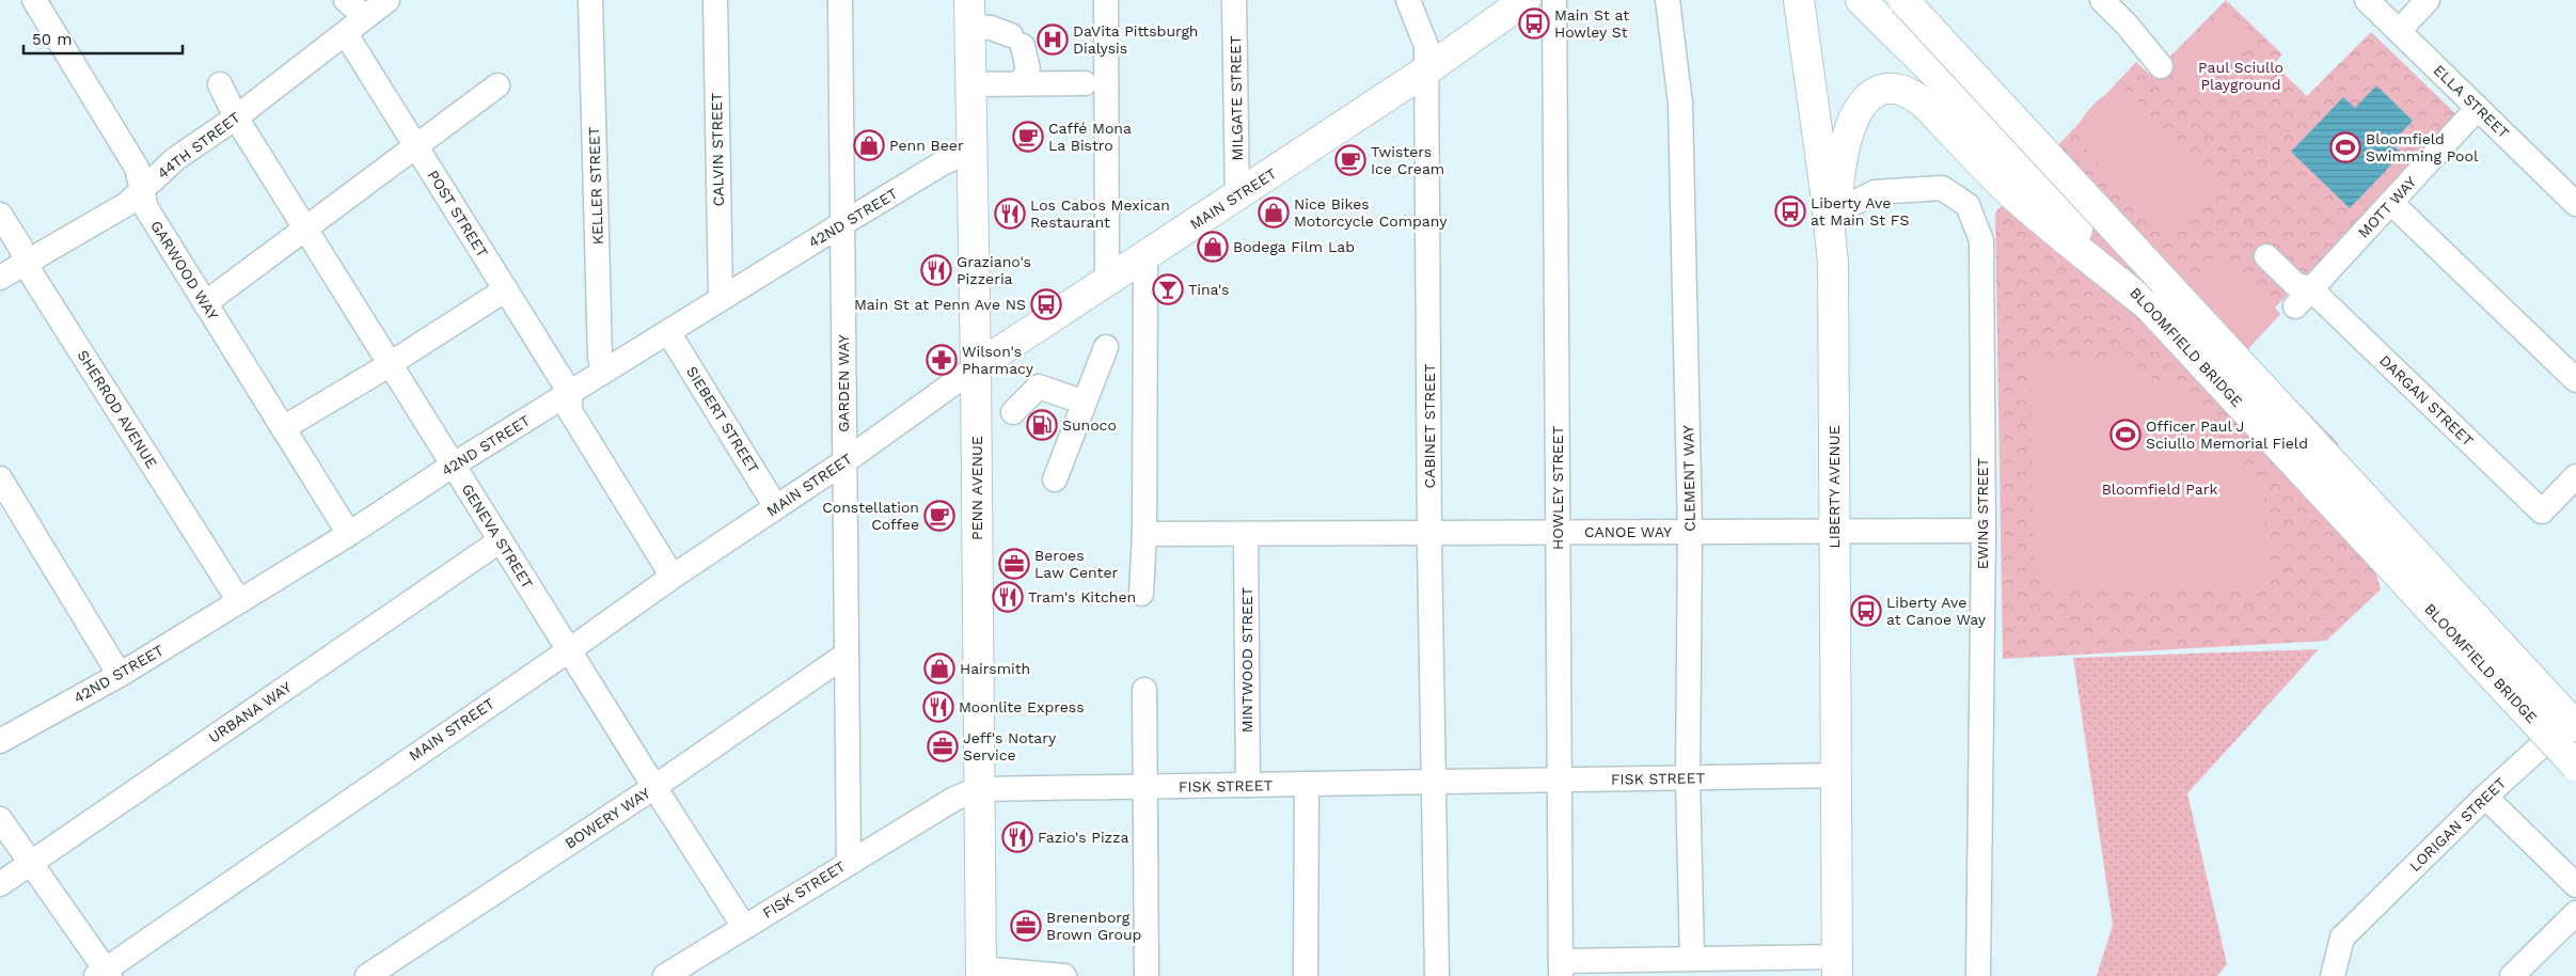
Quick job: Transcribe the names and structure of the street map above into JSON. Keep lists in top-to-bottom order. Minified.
{"streets":{"main road":["MAIN STREET","BLOOMFIELD BRIDGE","LIBERTY AVENUE","PENN AVENUE"],"street":["MILGATE STREET","ELLA STREET","44TH STREET","CALVIN STREET","KELLER STREET","MOTT WAY","POST STREET","42ND STREET","GARWOOD WAY","GARDEN WAY","DARGAN STREET","SHERROD AVENUE","SIEBERT STREET","CABINET STREET","CLEMENT WAY","HOWLEY STREET","EWING STREET","CANOE WAY","GENEVA STREET","MINTWOOD STREET","URBANA WAY","FISK STREET","BOWERY WAY","LORIGAN STREET"]},"crossings":[["MILGATE STREET","MAIN STREET"],["ELLA STREET","MOTT WAY"],["44TH STREET","POST STREET"],["44TH STREET","GARWOOD WAY"],["44TH STREET","SHERROD AVENUE"],["44TH STREET","GENEVA STREET"],["CALVIN STREET","42ND STREET"],["KELLER STREET","42ND STREET"],["MAIN STREET","GARDEN WAY"],["MAIN STREET","SIEBERT STREET"],["MAIN STREET","CABINET STREET"],["MAIN STREET","PENN AVENUE"],["MAIN STREET","GENEVA STREET"],["MOTT WAY","DARGAN STREET"],["POST STREET","42ND STREET"],["42ND STREET","GARWOOD WAY"],["42ND STREET","GARDEN WAY"],["42ND STREET","SHERROD AVENUE"],["42ND STREET","SIEBERT STREET"],["42ND STREET","PENN AVENUE"],["42ND STREET","GENEVA STREET"],["GARDEN WAY","FISK STREET"],["GARDEN WAY","BOWERY WAY"],["CABINET STREET","CANOE WAY"],["CABINET STREET","FISK STREET"],["CLEMENT WAY","CANOE WAY"],["CLEMENT WAY","FISK STREET"],["LIBERTY AVENUE","EWING STREET"],["LIBERTY AVENUE","CANOE WAY"],["LIBERTY AVENUE","FISK STREET"],["PENN AVENUE","FISK STREET"],["HOWLEY STREET","CANOE WAY"],["HOWLEY STREET","FISK STREET"],["EWING STREET","CANOE WAY"],["CANOE WAY","MINTWOOD STREET"],["GENEVA STREET","URBANA WAY"],["GENEVA STREET","FISK STREET"],["GENEVA STREET","BOWERY WAY"],["MINTWOOD STREET","FISK STREET"]],"parks":["Paul Sciullo Playground","Bloomfield Park"],"places":{"bus stop":["Main St at Howley St","Liberty Ave at Main St FS","Main St at Penn Ave NS","Liberty Ave at Canoe Way"],"hospital":["DaVita Pittsburgh Dialysis"],"cafe":["Caffé Mona La Bistro","Twisters Ice Cream","Constellation Coffee"],"shop":["Penn Beer","Nice Bikes Motorcycle Company","Bodega Film Lab","Hairsmith"],"sports":["Bloomfield Swimming Pool","Officer Paul J Sciullo Memorial Field"],"restaurant":["Los Cabos Mexican Restaurant","Graziano's Pizzeria","Tram's Kitchen","Moonlite Express","Fazio's Pizza"],"bar":["Tina's"],"pharmacy":["Wilson's Pharmacy"],"fuel station":["Sunoco"],"office":["Beroes Law Center","Jeff's Notary Service","Brenenborg Brown Group"]},"scale_bar":"50 m"}
